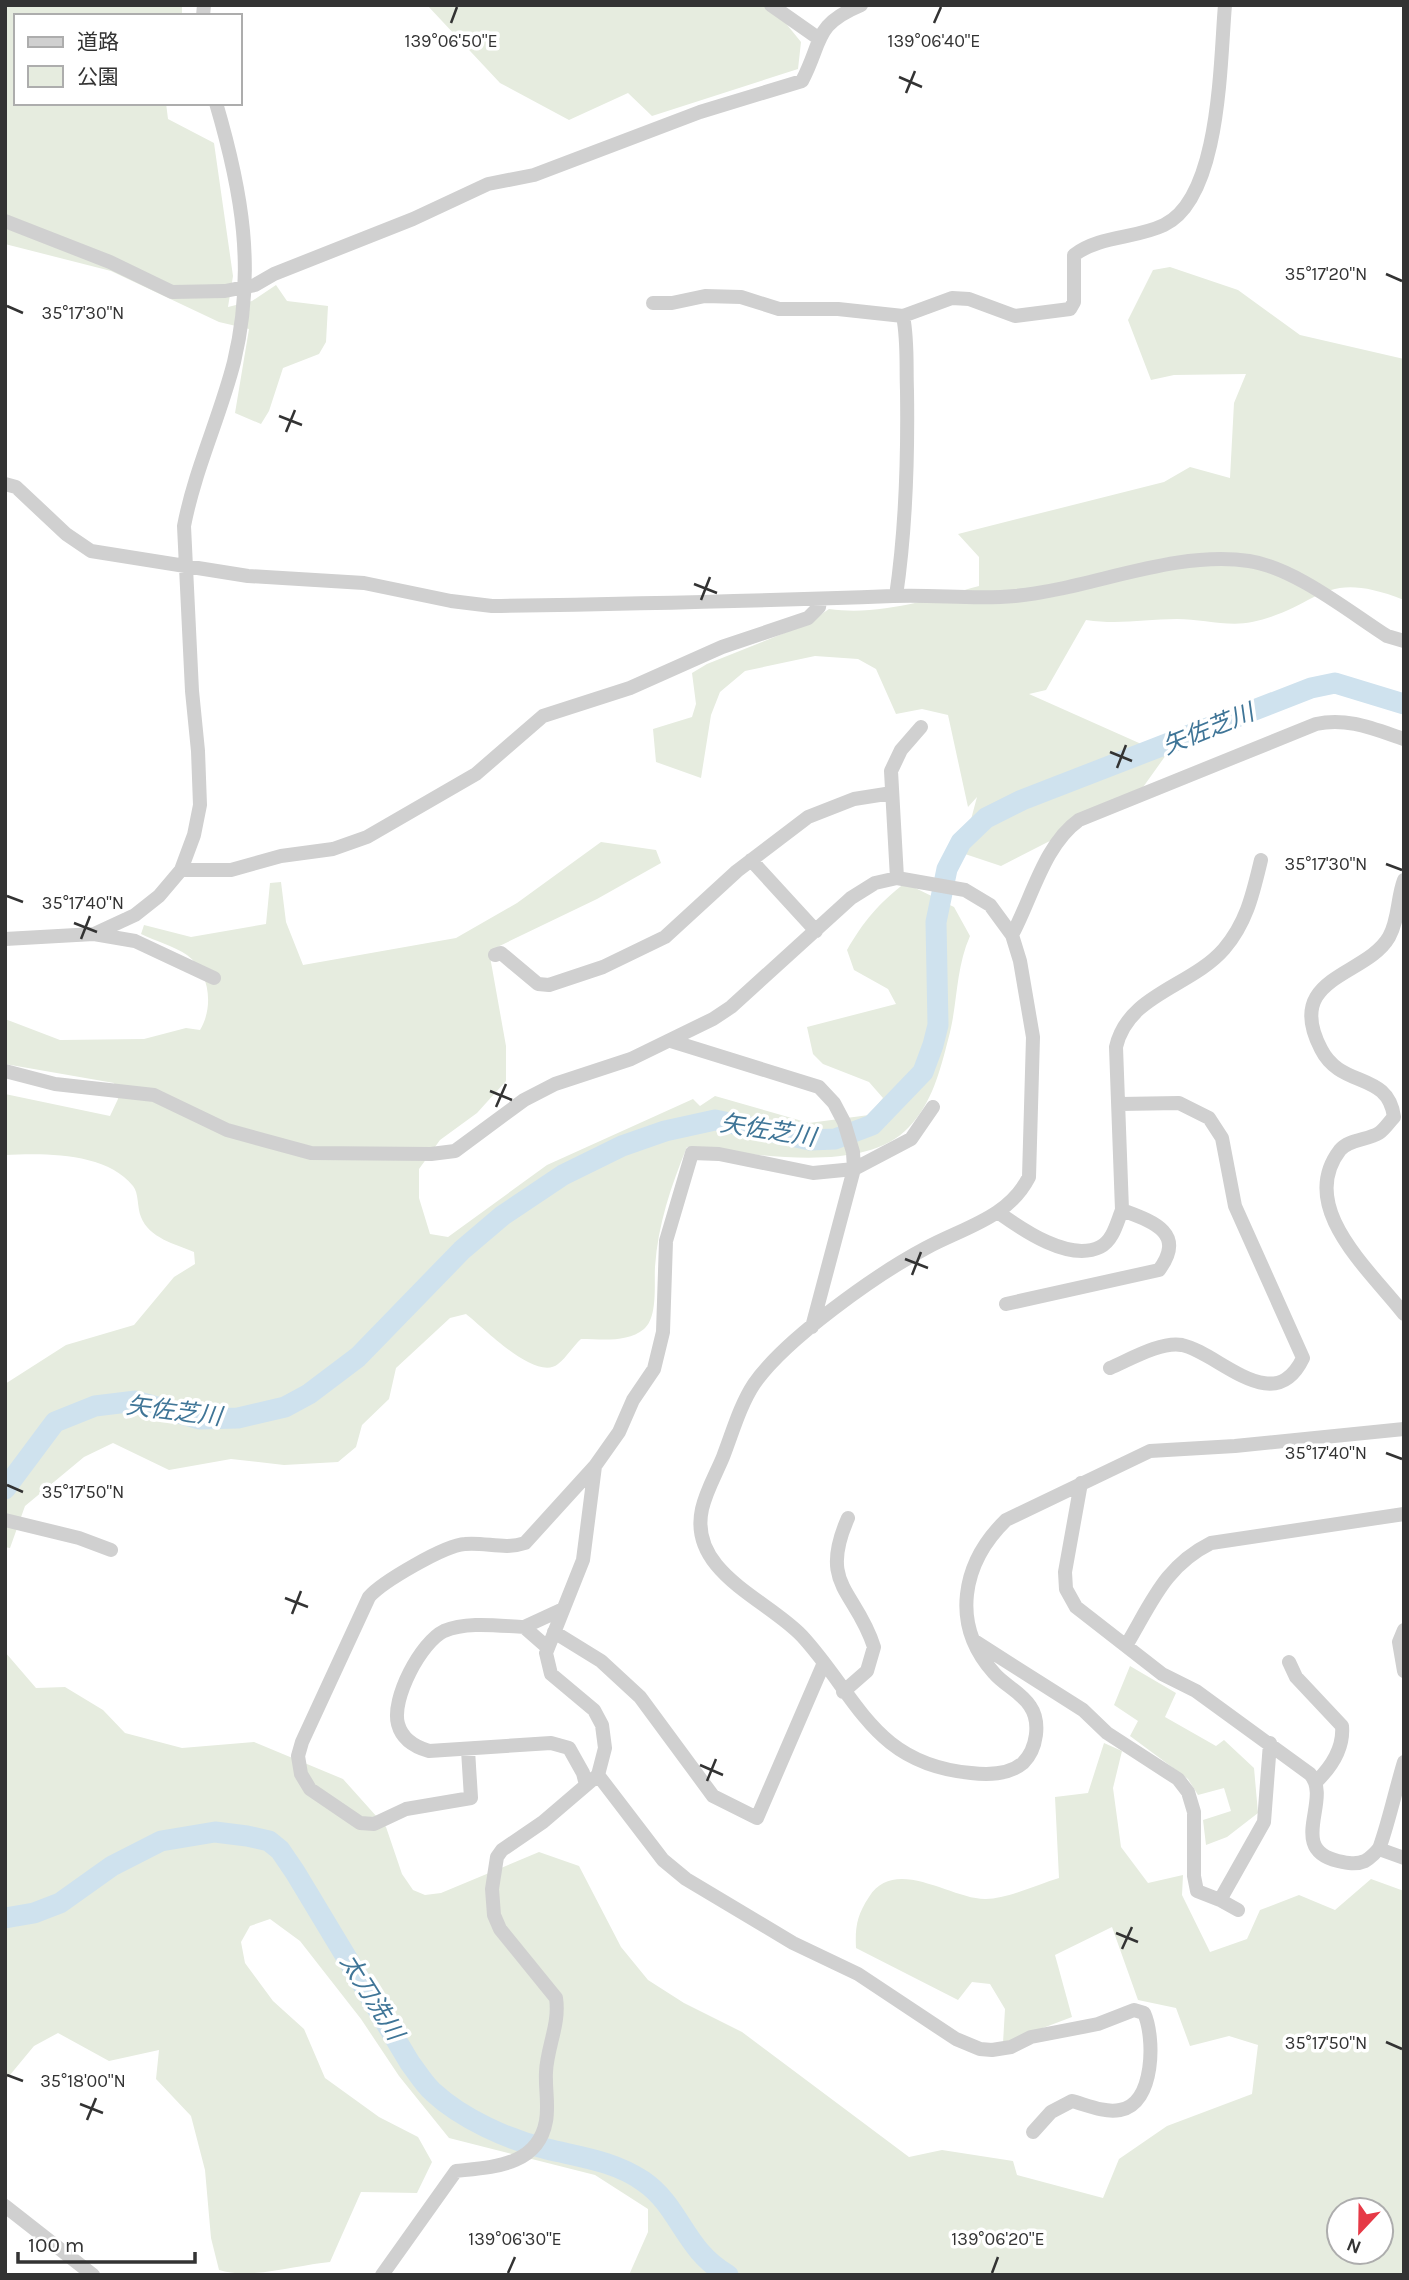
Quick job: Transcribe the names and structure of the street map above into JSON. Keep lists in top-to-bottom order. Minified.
{"water":["矢佐芝川","太刀洗川"],"legend":["道路","公園"],"scale_bar":"100 m","north":"bottom","coordinates":["139°06'50\"E","139°06'40\"E","35°17'20\"N","35°17'30\"N","35°17'40\"N","35°17'50\"N","35°18'00\"N","139°06'30\"E","139°06'20\"E"]}
